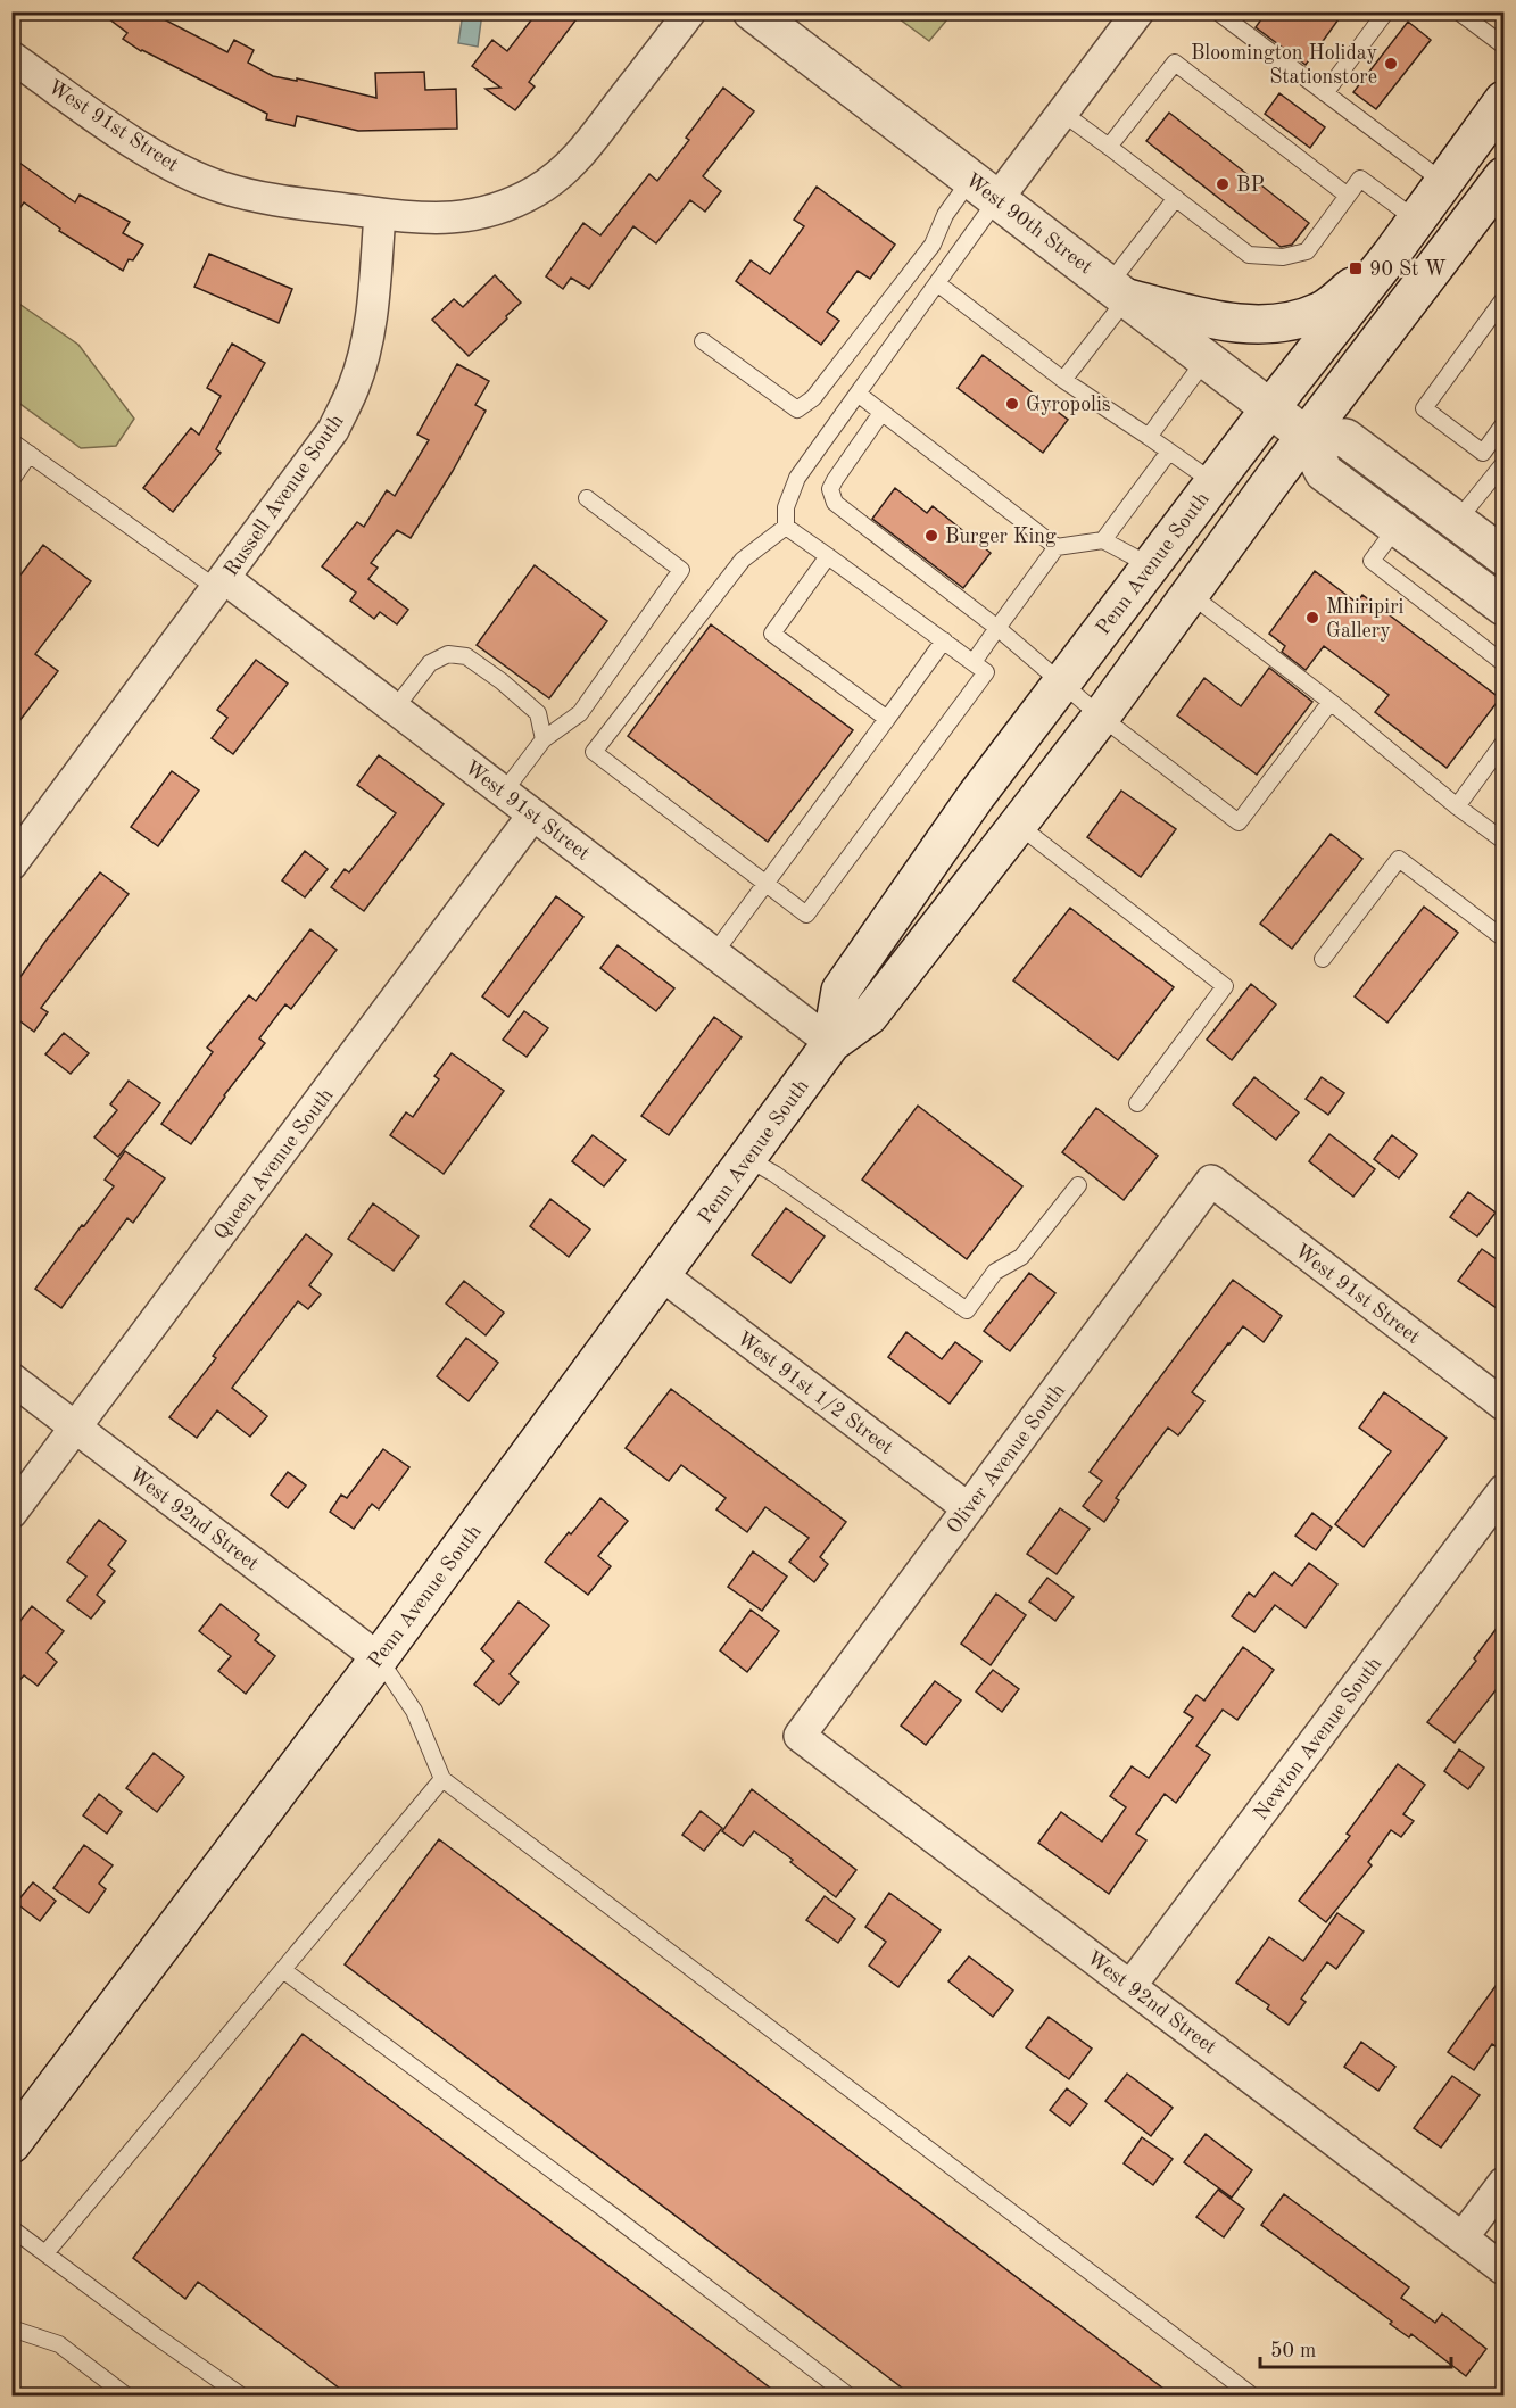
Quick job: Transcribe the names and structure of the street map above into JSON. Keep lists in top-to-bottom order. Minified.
{"streets":{"main road":["West 90th Street","Penn Avenue South"],"street":["West 91st Street","Russell Avenue South","Queen Avenue South","West 91st 1/2 Street","Oliver Avenue South","West 92nd Street","Newton Avenue South"]},"crossings":[["West 91st Street","Russell Avenue South"],["West 91st Street","Penn Avenue South"],["West 91st Street","Queen Avenue South"],["West 91st Street","Oliver Avenue South"],["West 90th Street","Penn Avenue South"],["Penn Avenue South","West 91st 1/2 Street"],["Penn Avenue South","West 92nd Street"],["Queen Avenue South","West 92nd Street"],["West 91st 1/2 Street","Oliver Avenue South"],["Oliver Avenue South","West 92nd Street"],["West 92nd Street","Newton Avenue South"]],"places":{"other":["Bloomington Holiday Stationstore","BP","Gyropolis","Burger King","Mhiripiri Gallery"],"transit":["90 St W"]},"scale_bar":"50 m"}
